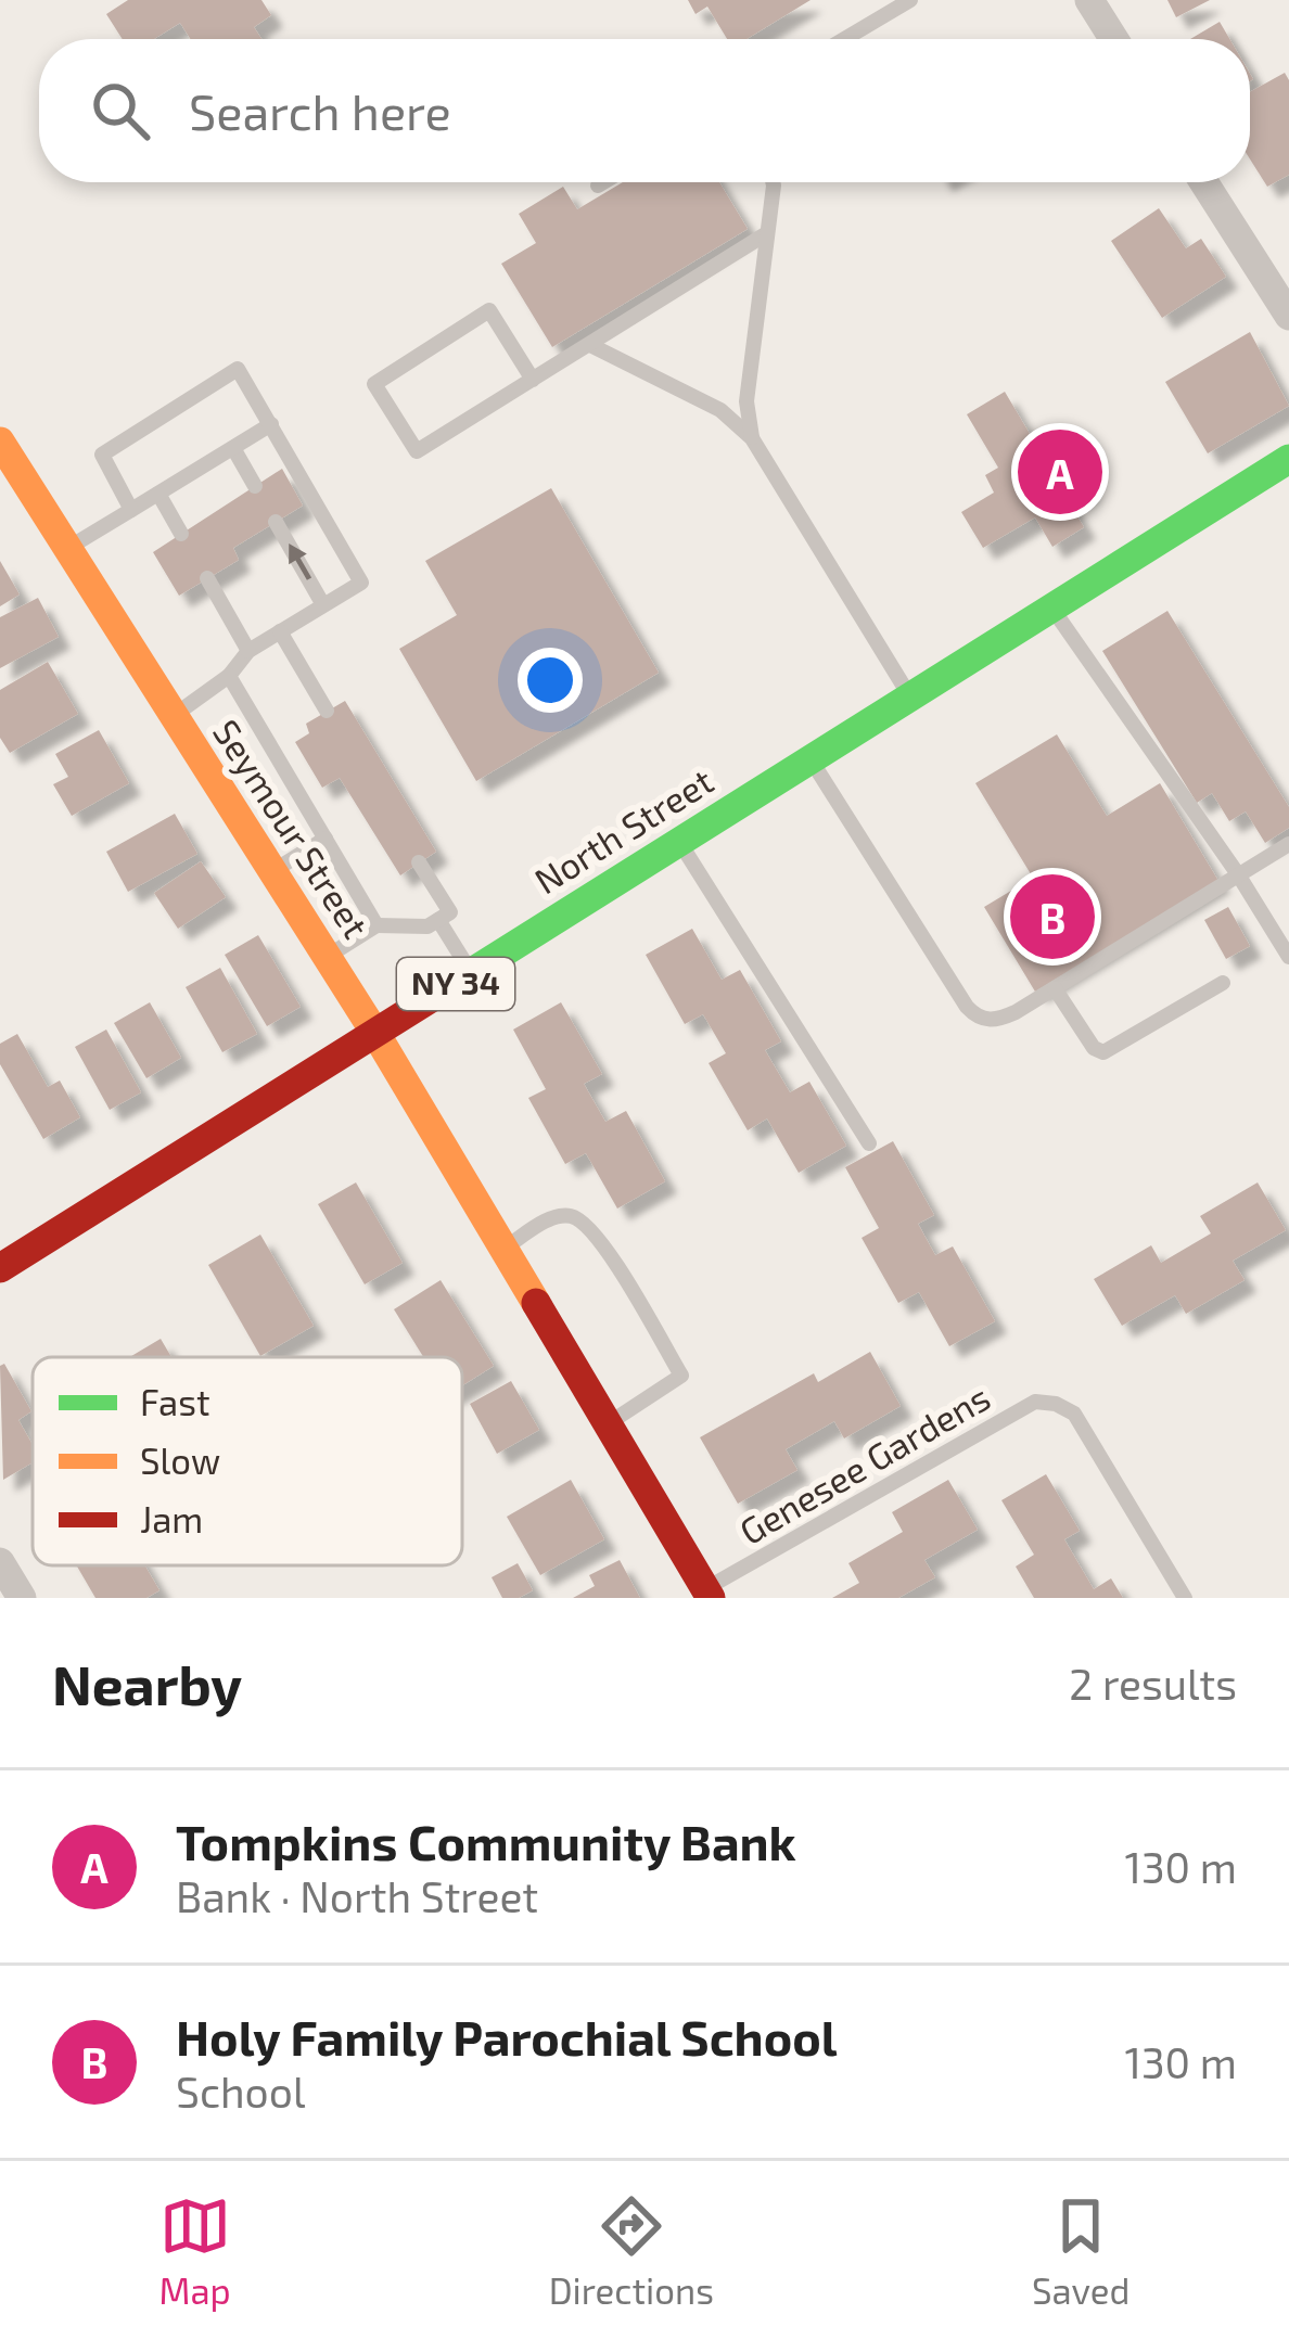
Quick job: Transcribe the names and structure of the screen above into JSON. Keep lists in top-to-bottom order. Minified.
{"streets":{"main road":["Seymour Street","North Street","NY 34"],"lane":["Genesee Gardens"]},"crossings":[["Seymour Street","North Street"],["Seymour Street","Genesee Gardens"]],"legend":["Fast","Slow","Jam"],"page":{"search":"Search here","pins":["A","B"],"heading":["Nearby","2 results"],"list":[{"mark":"A","name":"Tompkins Community Bank","note":"Bank · North Street","value":"130 m"},{"mark":"B","name":"Holy Family Parochial School","note":"School","value":"130 m"}],"nav":["Map","Directions","Saved"]}}
